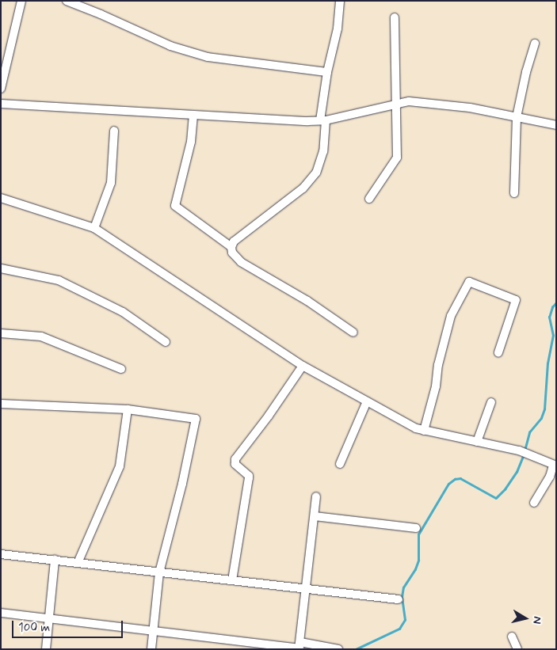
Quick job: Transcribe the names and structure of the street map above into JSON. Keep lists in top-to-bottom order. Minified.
{"scale_bar":"100 m","north":"right"}
